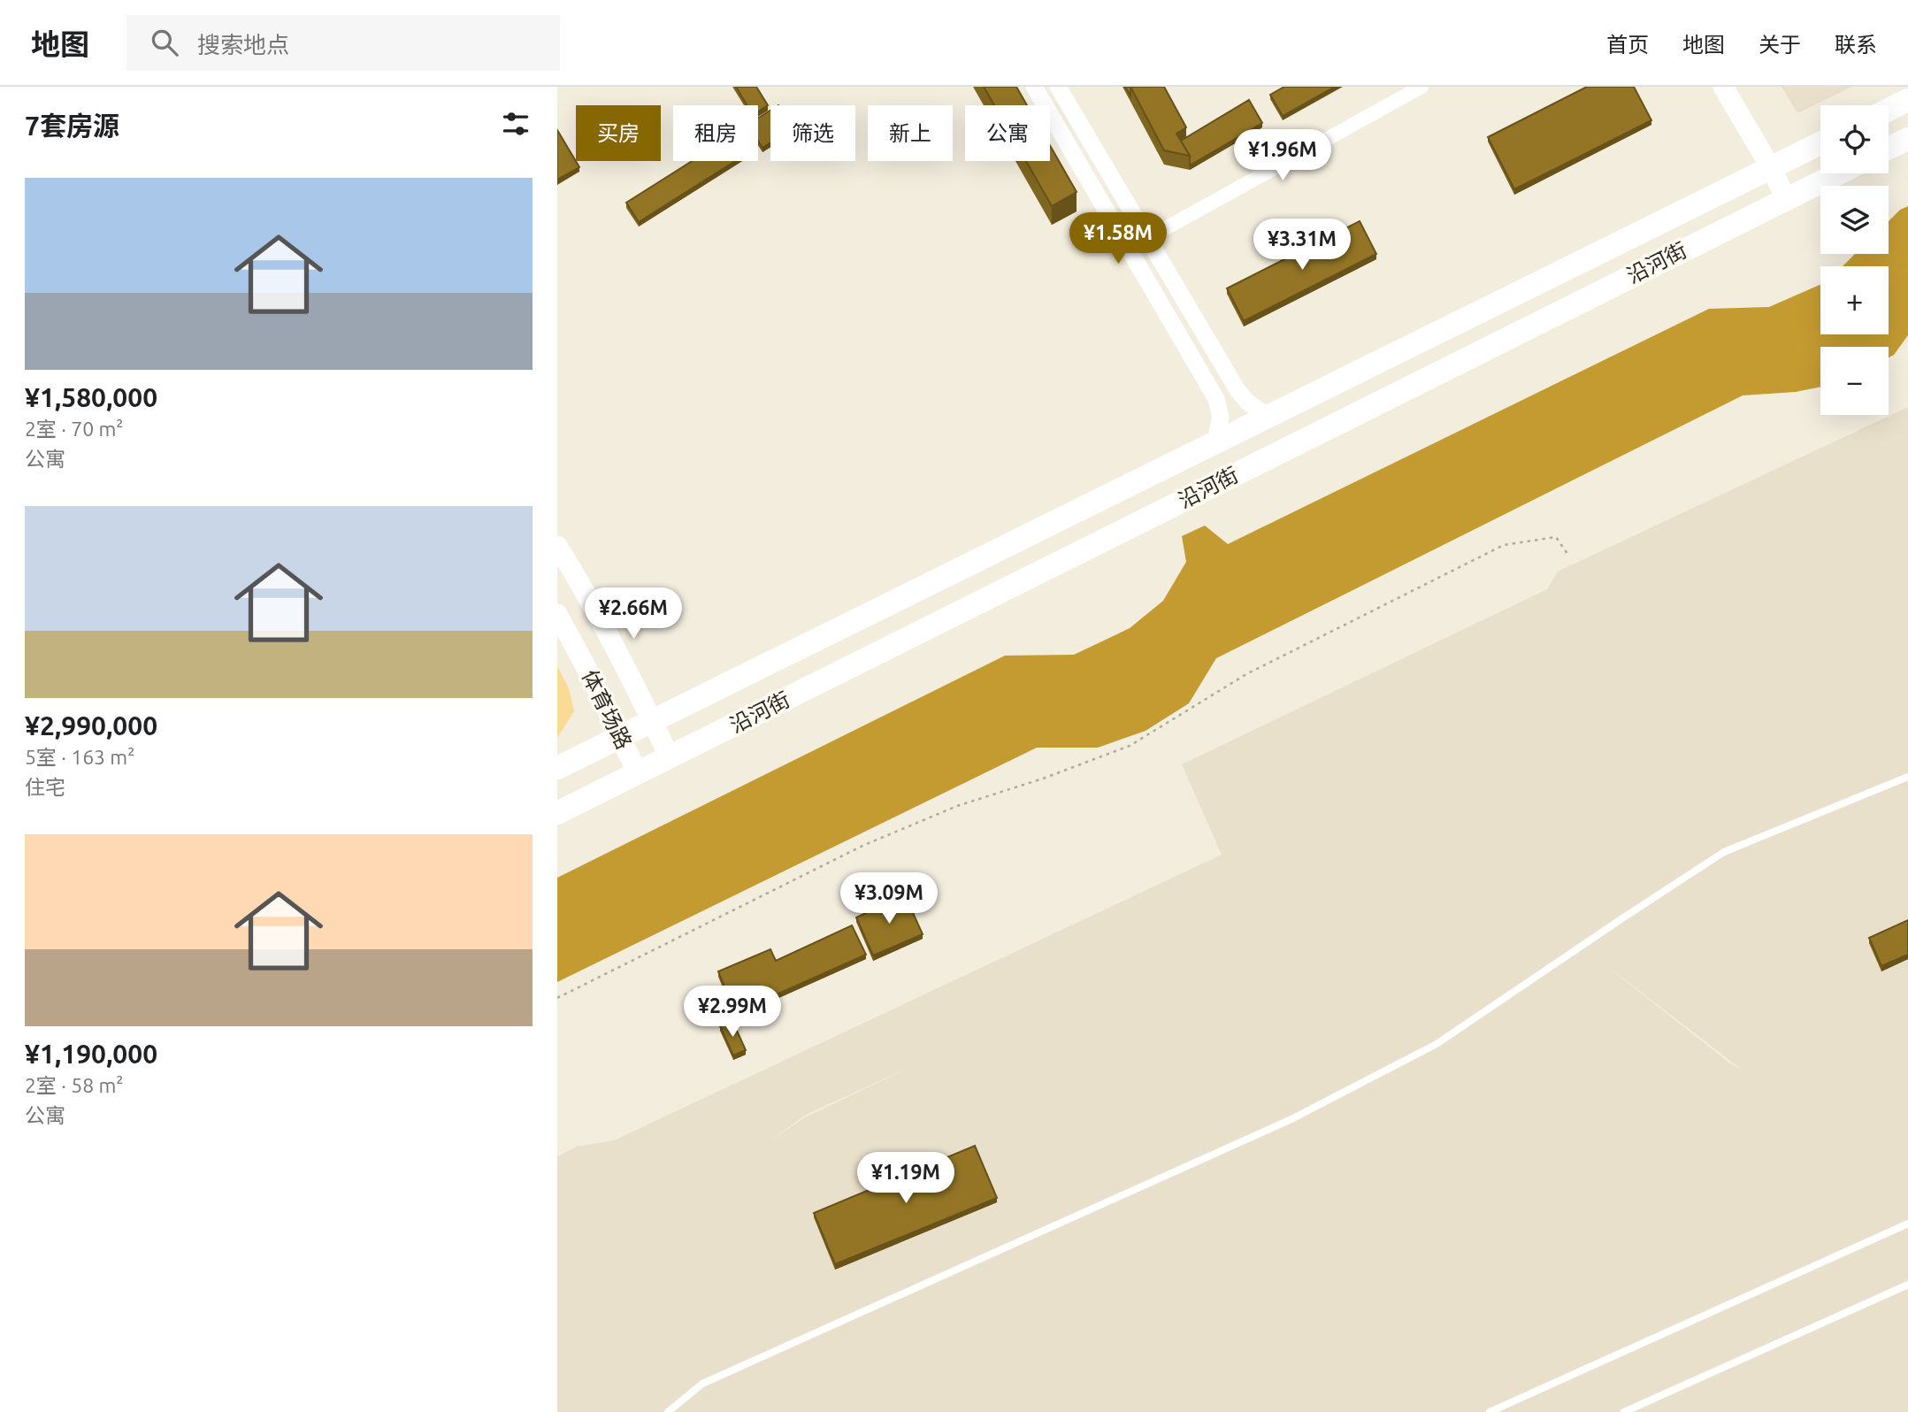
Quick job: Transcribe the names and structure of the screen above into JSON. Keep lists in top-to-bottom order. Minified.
{"streets":{"main road":["沿河街","体育场路"]},"crossings":[["沿河街","体育场路"]],"page":{"header":"地图","search":"搜索地点","nav":["首页","地图","关于","联系"],"heading":"7套房源","map_buttons":["+","−"],"chip":["买房","租房","筛选","新上","公寓"],"price":["¥1.96M","¥1.58M","¥3.31M","¥2.66M","¥3.09M","¥2.99M","¥1.19M"],"list":[{"name":"¥1,580,000","note":"2室 · 70 m² · 公寓"},{"name":"¥2,990,000","note":"5室 · 163 m² · 住宅"},{"name":"¥1,190,000","note":"2室 · 58 m² · 公寓"}]}}
